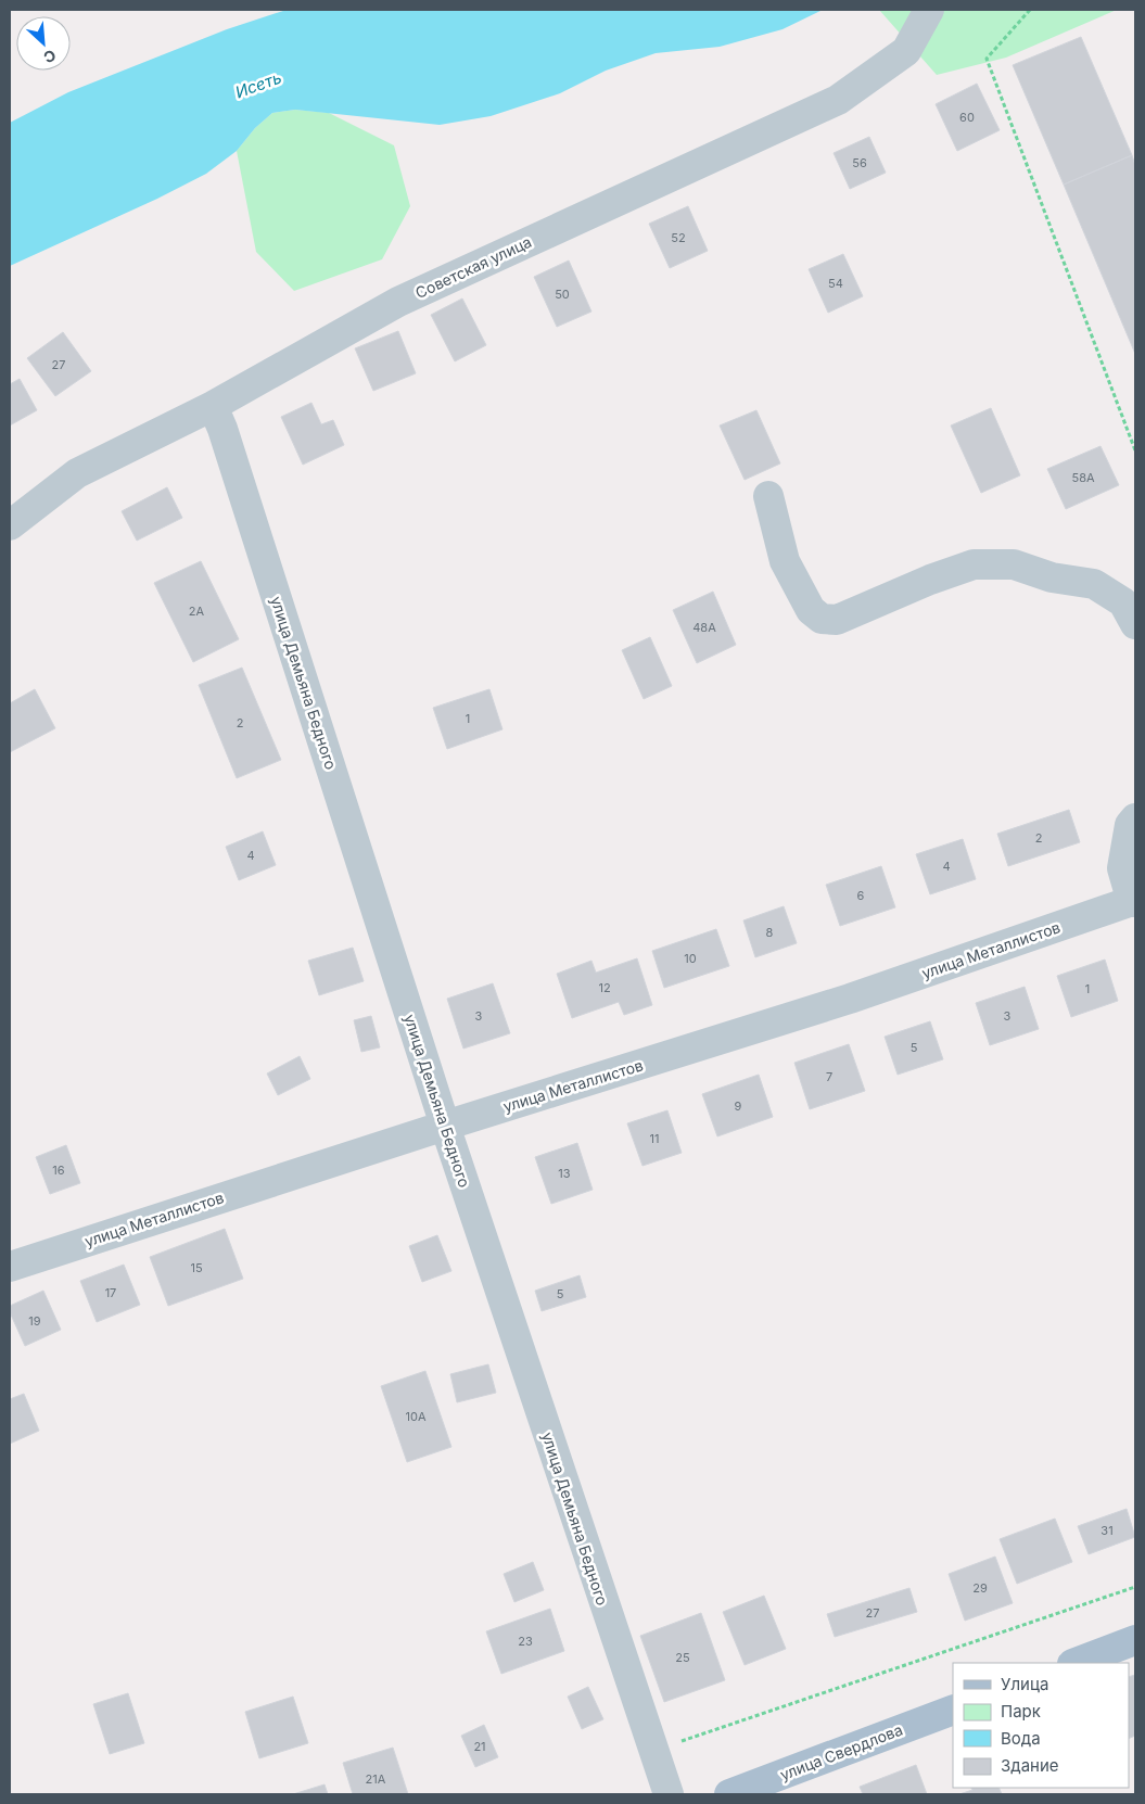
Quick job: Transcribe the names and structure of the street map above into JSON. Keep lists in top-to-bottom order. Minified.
{"streets":{"main road":["улица Свердлова"],"street":["Советская улица","улица Демьяна Бедного","улица Металлистов"]},"crossings":[["Советская улица","улица Демьяна Бедного"],["улица Демьяна Бедного","улица Металлистов"]],"water":["Исеть"],"house_numbers":["60","56","52","54","50","27","58А","2А","48А","1","2","2","4","4","6","8","10","12","1","3","3","5","7","9","11","16","13","15","17","5","19","10А","31","29","27","23","25","21","21А"],"legend":["Улица","Парк","Вода","Здание"],"north":"bottom right"}
